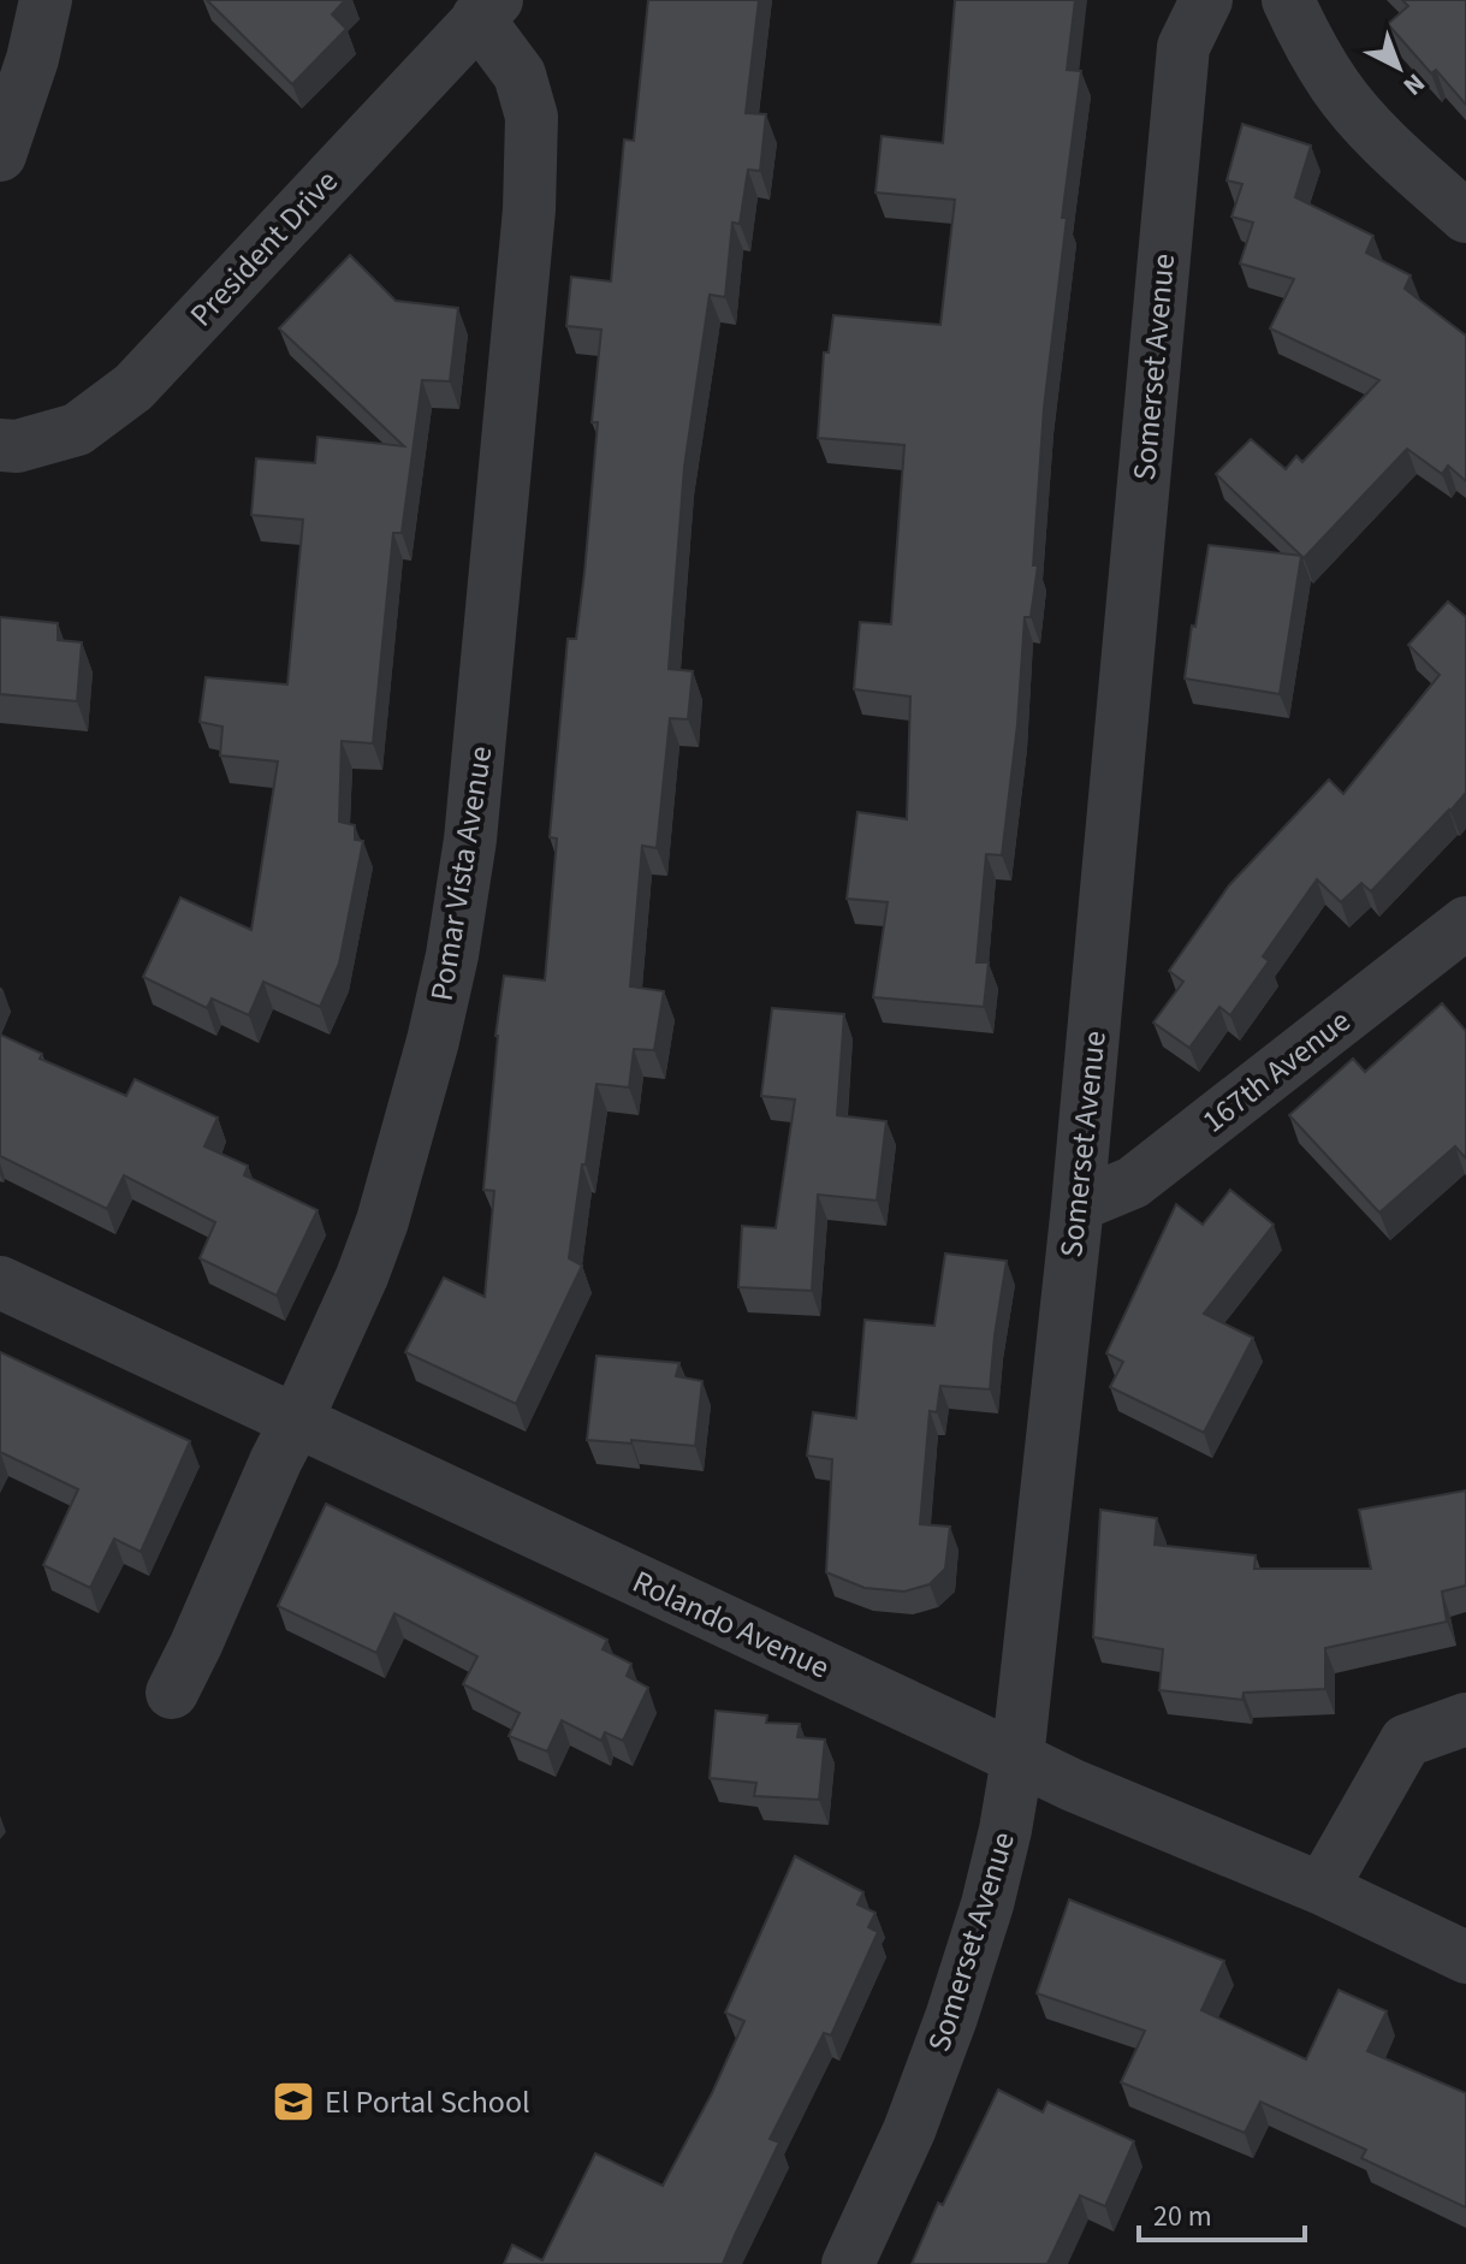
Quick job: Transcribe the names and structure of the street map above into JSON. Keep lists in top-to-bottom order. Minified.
{"streets":{"street":["President Drive","Somerset Avenue","Pomar Vista Avenue","167th Avenue","Rolando Avenue"]},"crossings":[["President Drive","Pomar Vista Avenue"],["Somerset Avenue","167th Avenue"],["Somerset Avenue","Rolando Avenue"],["Pomar Vista Avenue","Rolando Avenue"]],"places":{"school or university":["El Portal School"]},"scale_bar":"20 m","north":"bottom right"}
